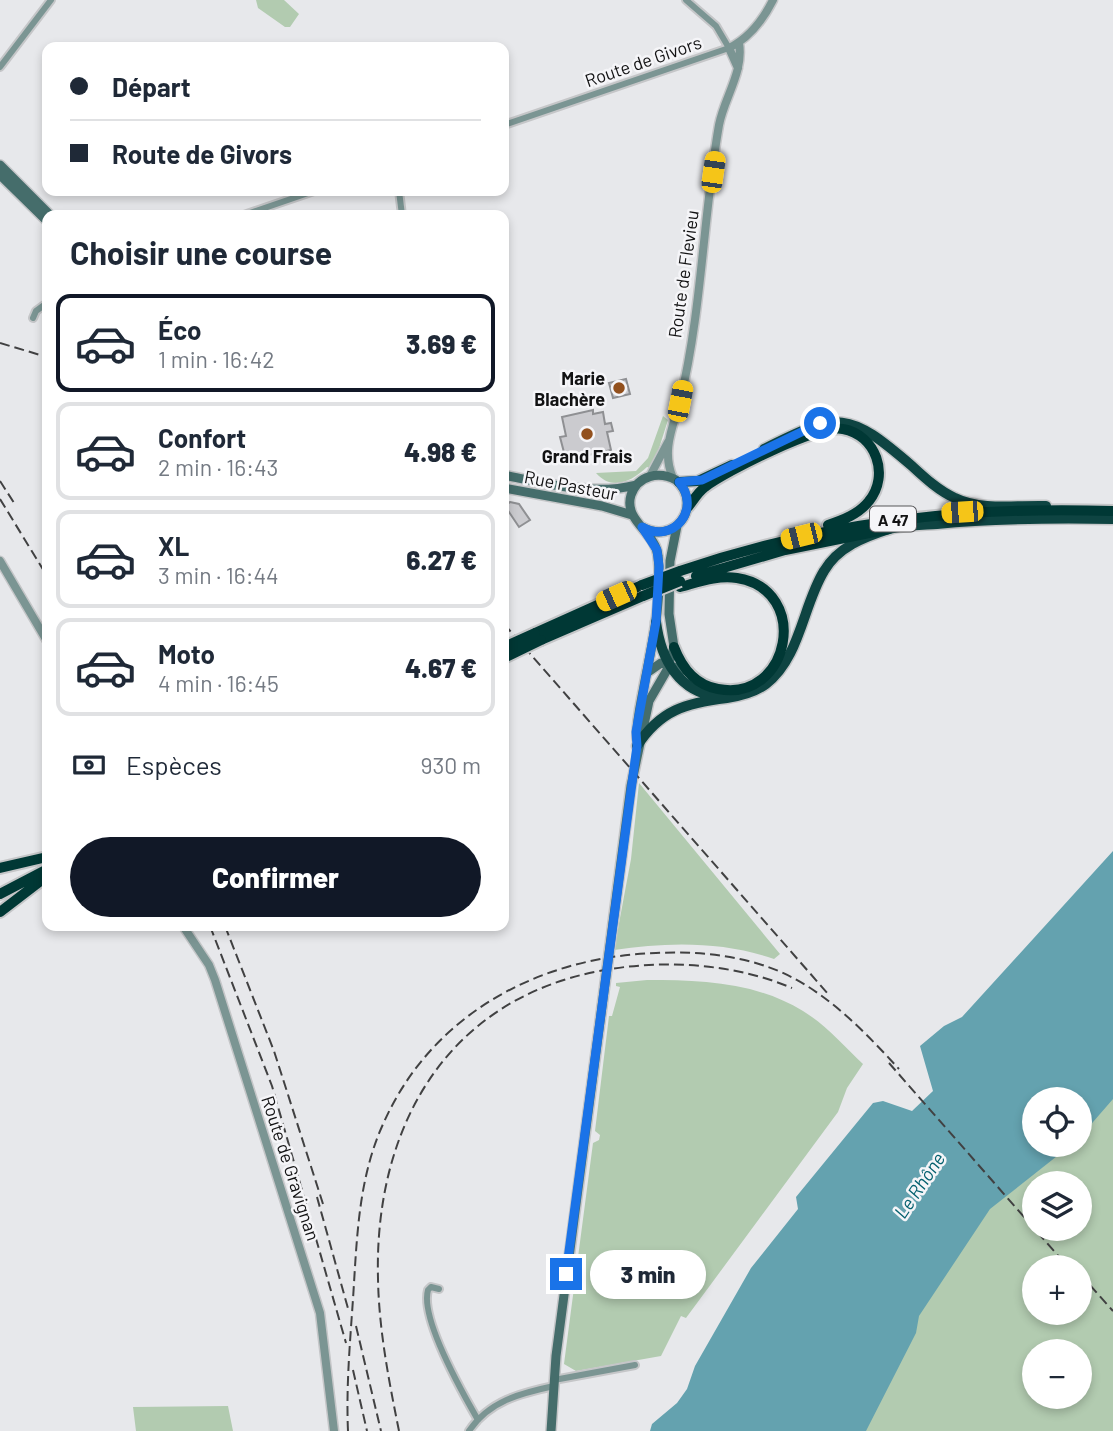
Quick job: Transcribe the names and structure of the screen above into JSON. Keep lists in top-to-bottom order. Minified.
{"streets":{"highway":["A 47"],"main road":["Rue Pasteur"],"street":["Route de Givors","Route de Flevieu","Route de Gravignan"]},"crossings":[["Route de Givors","Route de Flevieu"],["Route de Flevieu","Rue Pasteur"]],"water":["Le Rhône"],"places":["Marie Blachère","Grand Frais"],"page":{"banner":["Départ","Route de Givors"],"heading":"Choisir une course","list":[{"name":"Éco","note":"1 min · 16:42","value":"3.69 €"},{"name":"Confort","note":"2 min · 16:43","value":"4.98 €"},{"name":"XL","note":"3 min · 16:44","value":"6.27 €"},{"name":"Moto","note":"4 min · 16:45","value":"4.67 €"}],"pay":["Espèces","930 m"],"buttons":"Confirmer","map_buttons":["+","−"],"bubble":"3 min"}}
